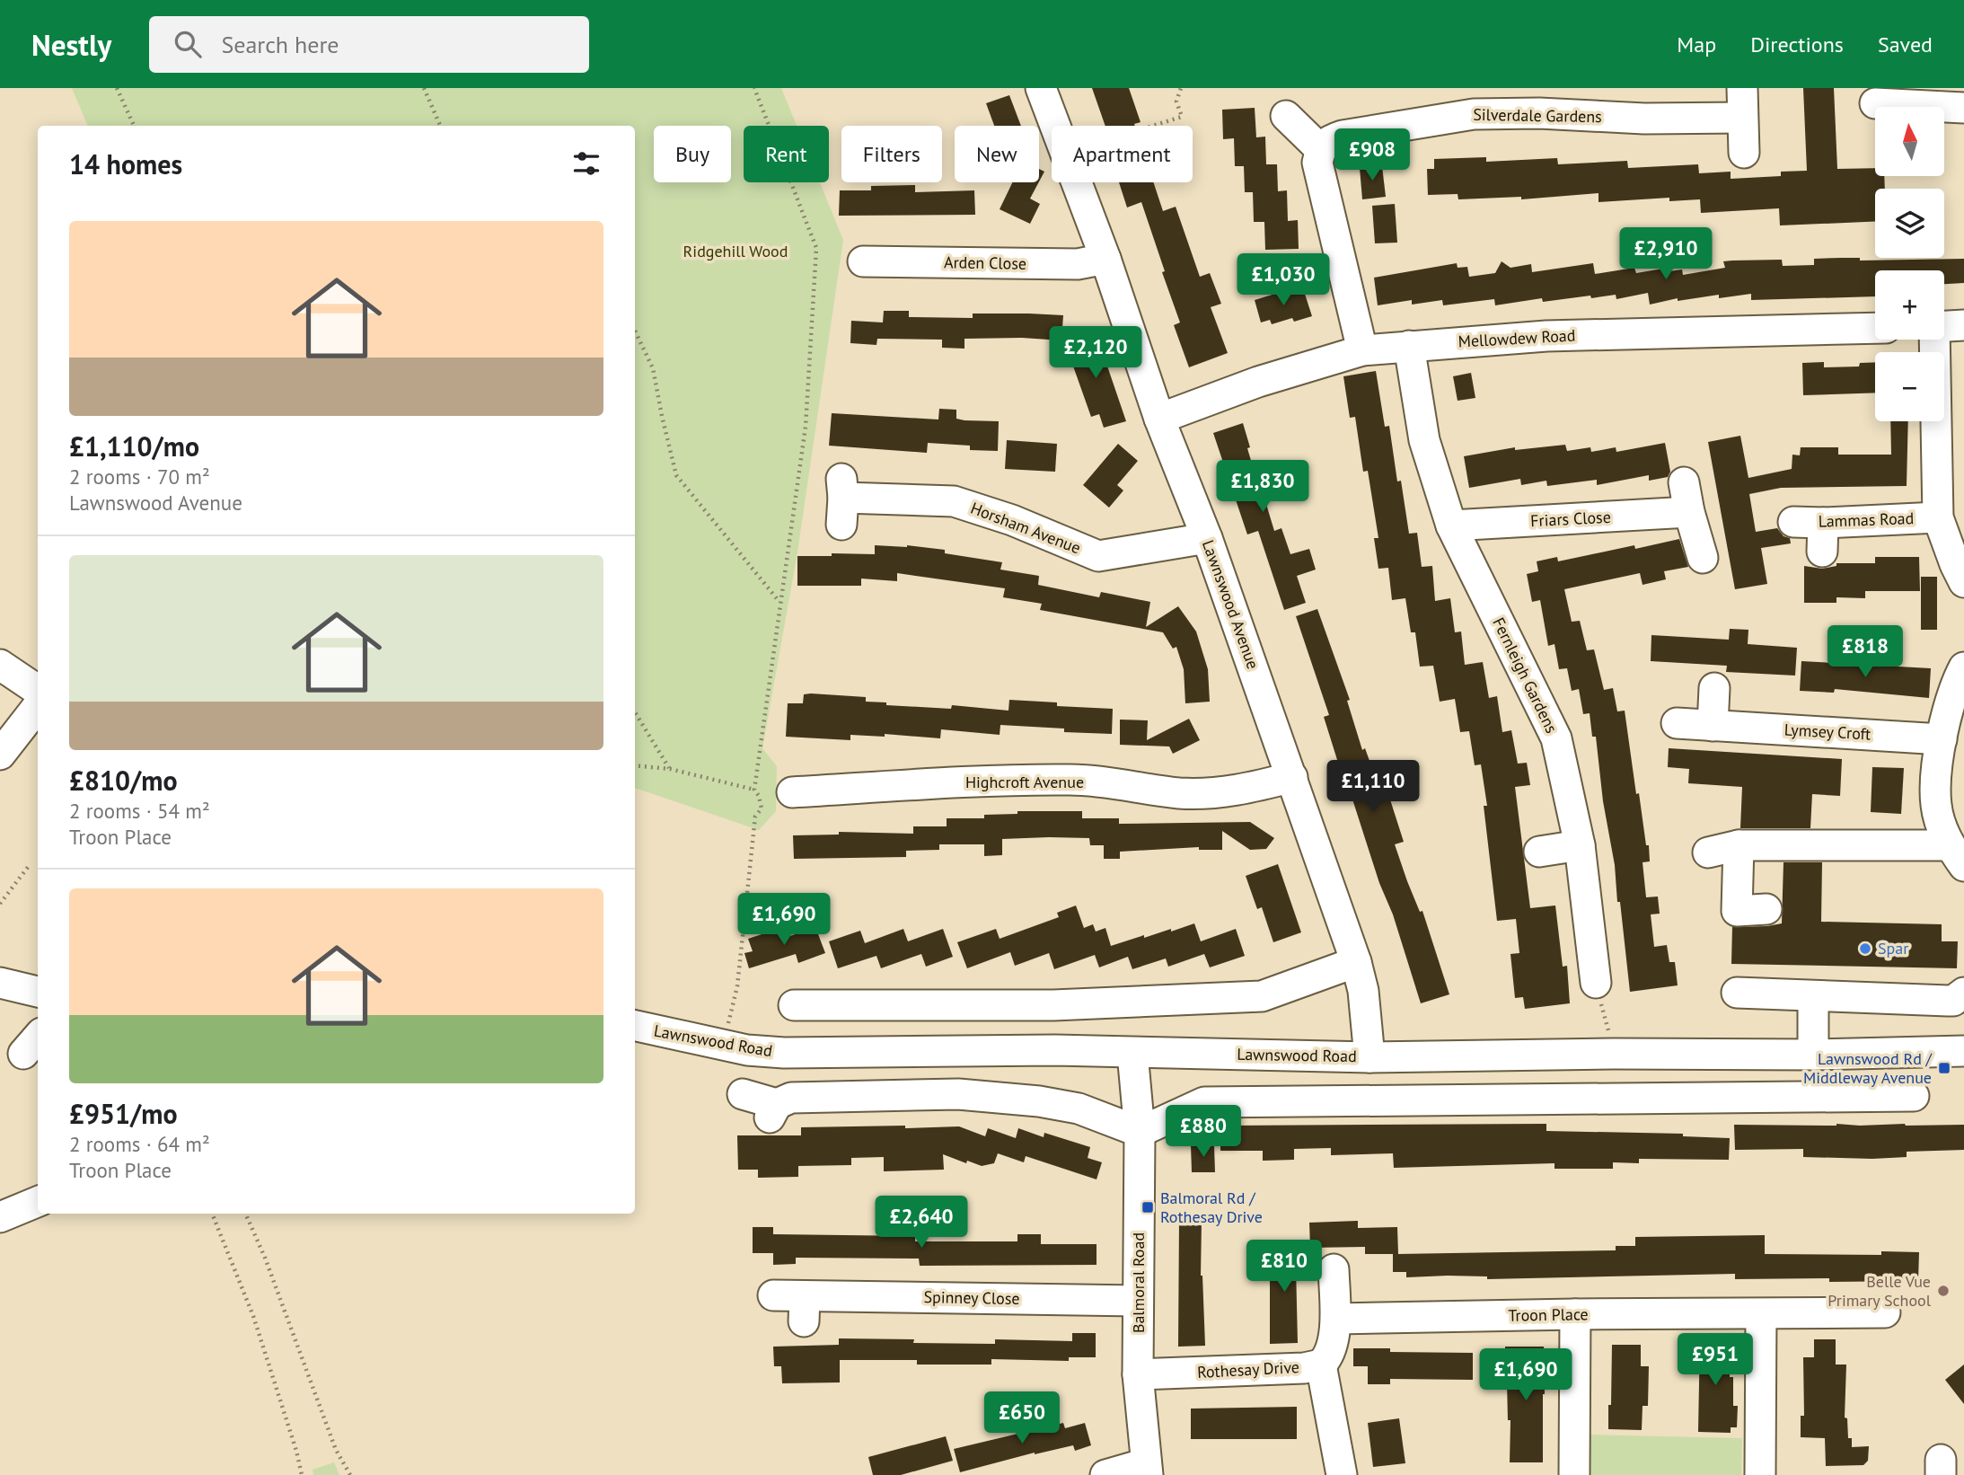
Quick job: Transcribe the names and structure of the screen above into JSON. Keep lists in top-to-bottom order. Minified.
{"streets":{"street":["Silverdale Gardens","Arden Close","Mellowdew Road","Friars Close","Lammas Road","Horsham Avenue","Lawnswood Avenue","Fernleigh Gardens","Lymsey Croft","Highcroft Avenue","Lawnswood Road","Balmoral Road","Spinney Close","Troon Place","Rothesay Drive"]},"crossings":[["Arden Close","Lawnswood Avenue"],["Mellowdew Road","Lawnswood Avenue"],["Mellowdew Road","Fernleigh Gardens"],["Friars Close","Fernleigh Gardens"],["Horsham Avenue","Lawnswood Avenue"],["Lawnswood Avenue","Highcroft Avenue"],["Lawnswood Avenue","Lawnswood Road"],["Lawnswood Road","Balmoral Road"],["Balmoral Road","Spinney Close"],["Balmoral Road","Rothesay Drive"]],"parks":["Ridgehill Wood"],"places":{"other":["Spar","Belle Vue Primary School"],"transit":["Lawnswood Rd / Middleway Avenue","Balmoral Rd / Rothesay Drive"]},"north":"top","page":{"header":"Nestly","search":"Search here","nav":["Map","Directions","Saved"],"map_buttons":["+","−"],"chip":["Buy","Rent","Filters","New","Apartment"],"heading":"14 homes","price":["£908","£2,910","£1,030","£2,120","£1,830","£818","£1,110","£1,690","£880","£2,640","£810","£951","£1,690","£650"],"list":[{"name":"£1,110/mo","note":"2 rooms · 70 m² · Lawnswood Avenue"},{"name":"£810/mo","note":"2 rooms · 54 m² · Troon Place"},{"name":"£951/mo","note":"2 rooms · 64 m² · Troon Place"}]}}
